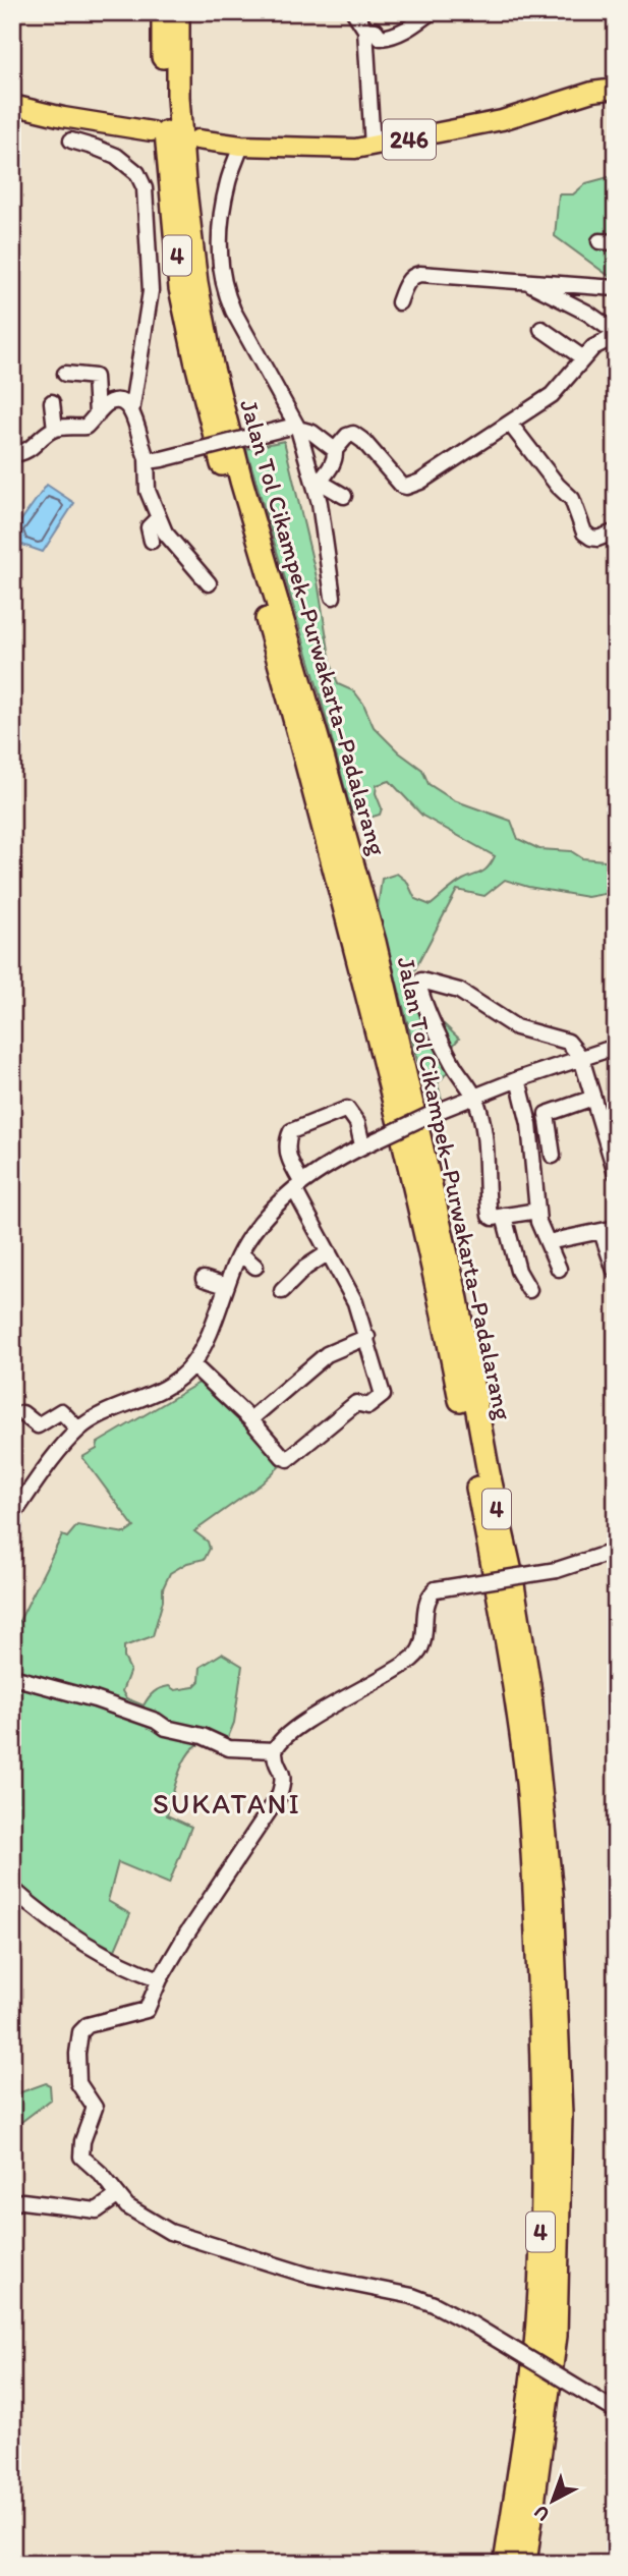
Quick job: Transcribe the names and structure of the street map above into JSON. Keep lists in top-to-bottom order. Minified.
{"streets":{"highway":["4","Jalan Tol Cikampek–Purwakarta–Padalarang"],"main road":["246"]},"districts":["SUKATANI"],"north":"bottom left"}
